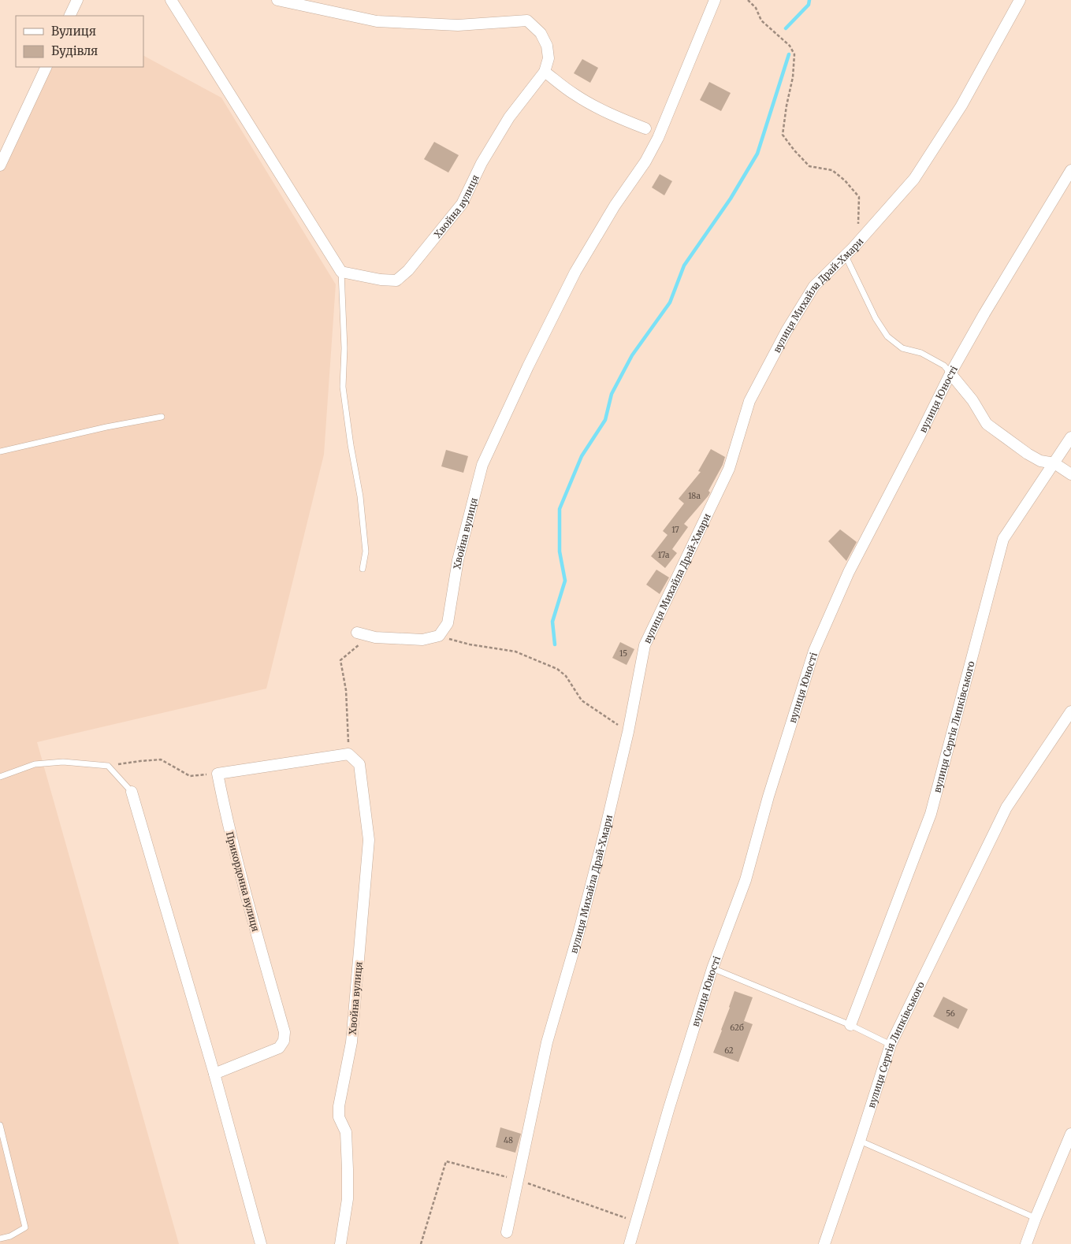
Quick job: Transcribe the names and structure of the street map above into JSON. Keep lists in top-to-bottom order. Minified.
{"streets":{"street":["Хвойна вулиця","вулиця Михайла Драй-Хмари","вулиця Юності","вулиця Сергія Липківського","Прикордонна вулиця"]},"house_numbers":["18а","17","17а","15","56","62б","62","48"],"legend":["Вулиця","Будівля"]}
